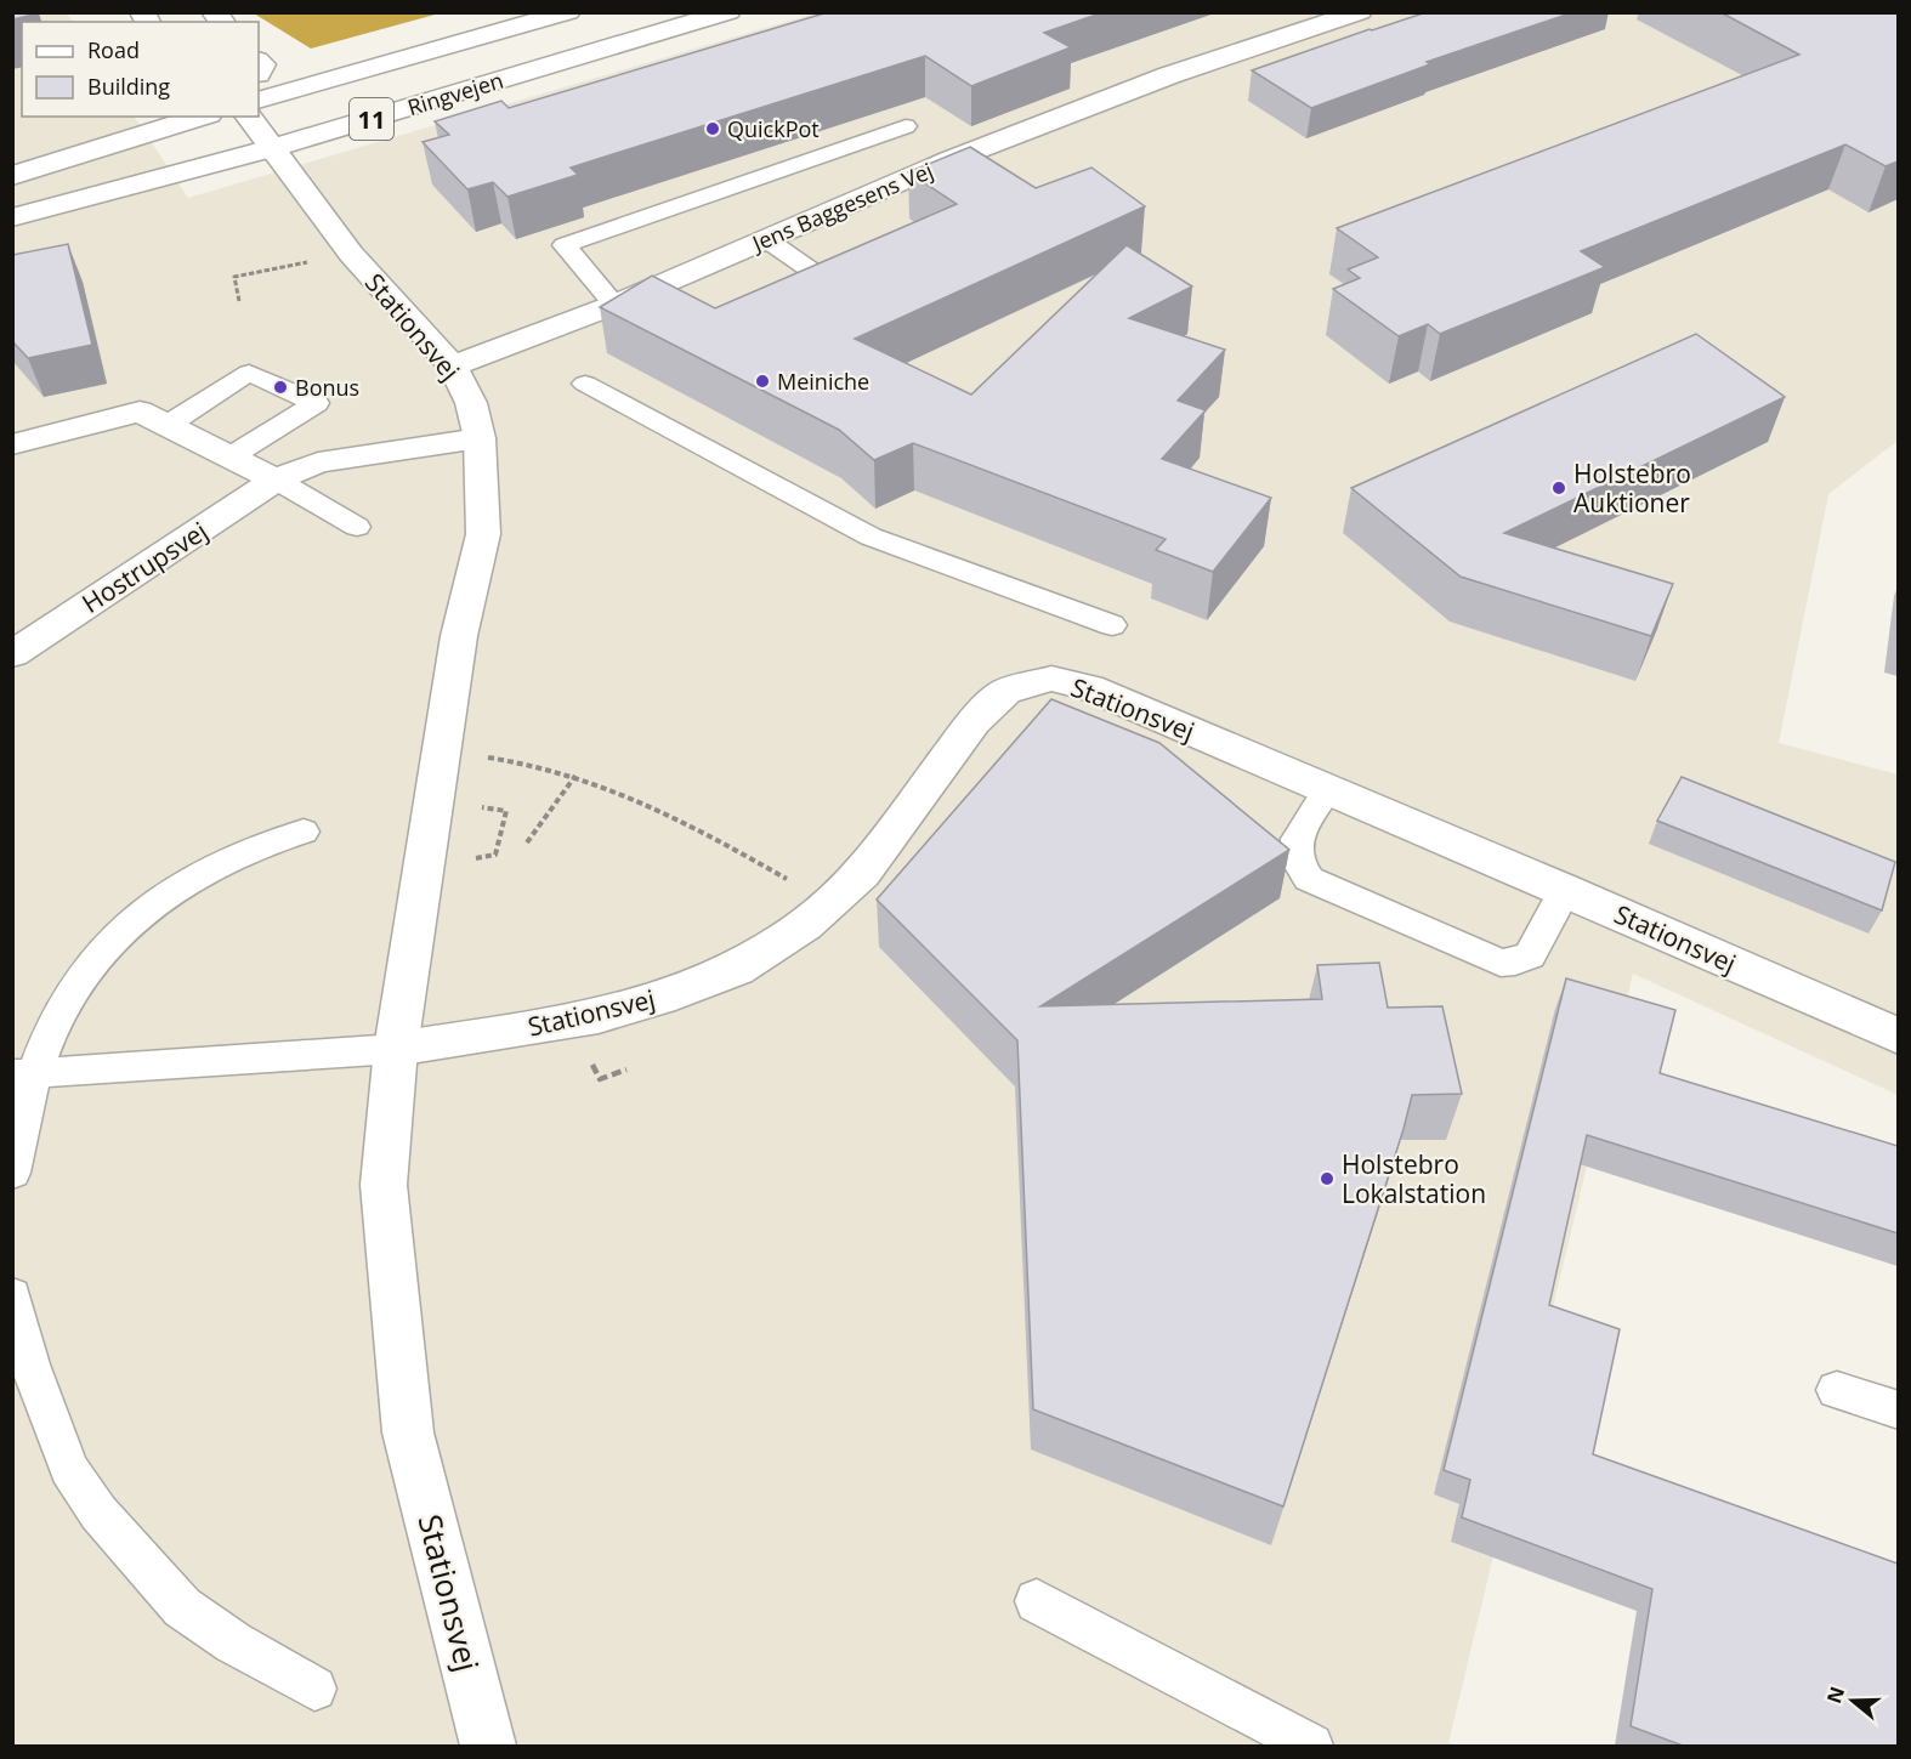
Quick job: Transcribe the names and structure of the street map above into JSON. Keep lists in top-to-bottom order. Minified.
{"streets":{"street":["Ringvejen","11","Jens Baggesens Vej","Stationsvej","Hostrupsvej"]},"crossings":[["Ringvejen","Stationsvej"],["Jens Baggesens Vej","Stationsvej"],["Stationsvej","Hostrupsvej"]],"places":["QuickPot","Meiniche","Bonus","Holstebro Auktioner","Holstebro Lokalstation"],"legend":["Road","Building"],"north":"left"}
